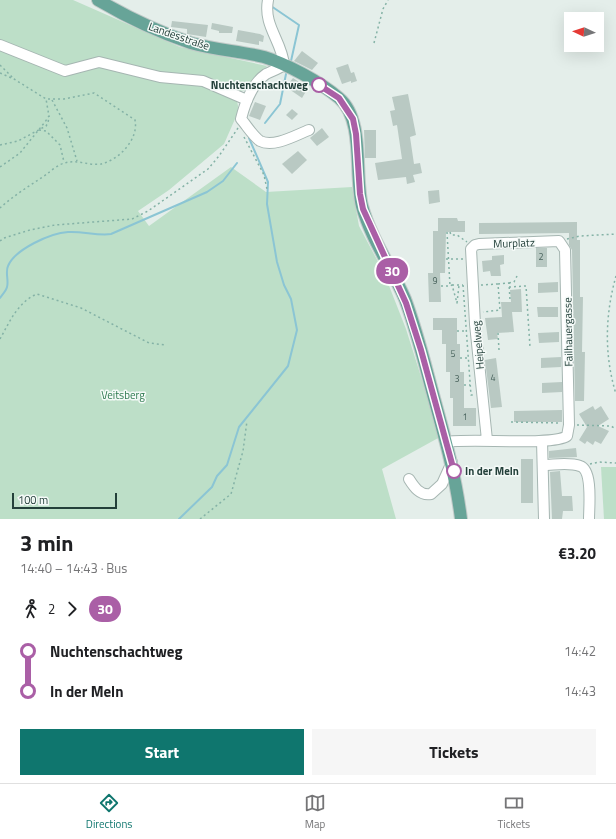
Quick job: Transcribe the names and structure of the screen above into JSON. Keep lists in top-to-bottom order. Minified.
{"streets":{"main road":["Landesstraße"],"street":["Murplatz","Failhauergasse","Heipelweg"]},"crossings":[["Murplatz","Failhauergasse"],["Murplatz","Heipelweg"]],"parks":["Veitsberg"],"places":["Nuchtenschachtweg","In der Meln"],"lines":["bus line 30"],"house_numbers":["2","9","5","4","3","1"],"scale_bar":"100 m","north":"left","page":{"on_map":"30","scale":"100 m","heading":["3 min","14:40 – 14:43 · Bus","€3.20"],"legs":["2","30"],"list":[{"name":"Nuchtenschachtweg","value":"14:42"},{"name":"In der Meln","value":"14:43"}],"buttons":["Start","Tickets"],"tabs":["Directions","Map","Tickets"]}}
